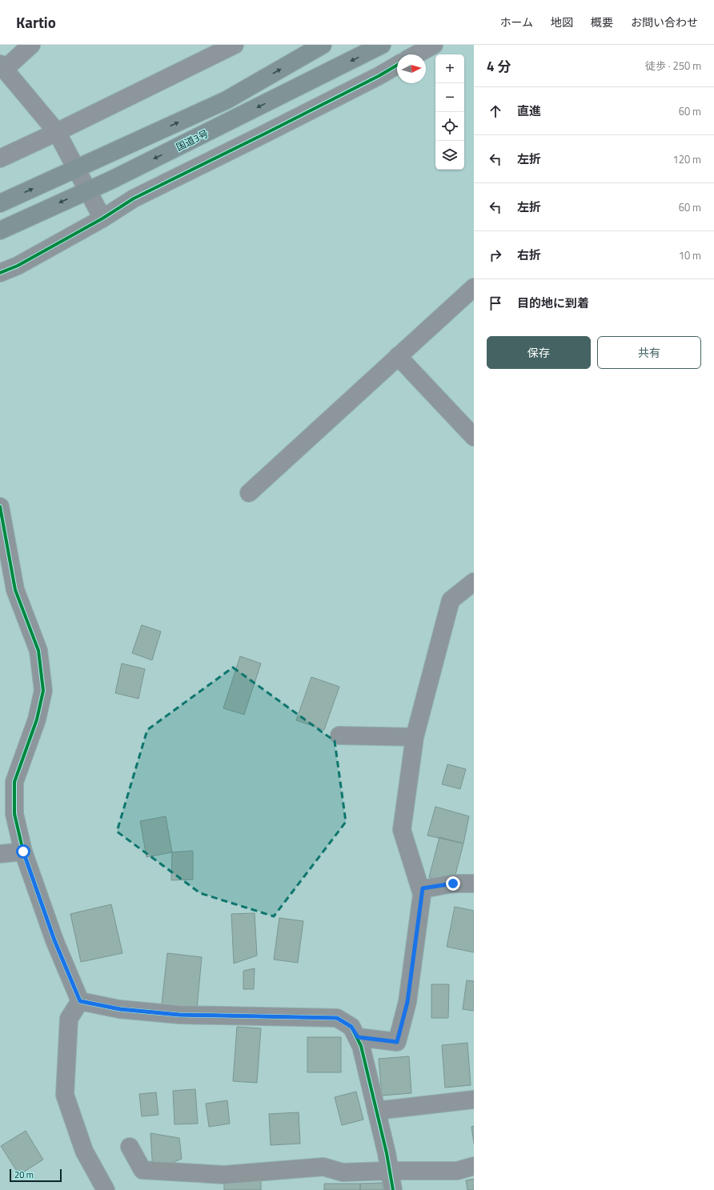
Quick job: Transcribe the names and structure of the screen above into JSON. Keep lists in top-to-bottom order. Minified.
{"streets":{"highway":["国道3号"]},"scale_bar":"20 m","north":"right","page":{"header":"Kartio","nav":["ホーム","地図","概要","お問い合わせ"],"heading":["4 分","徒歩 · 250 m"],"map_buttons":["+","−"],"list":[["直進","60 m"],["左折","120 m"],["左折","60 m"],["右折","10 m"],"目的地に到着"],"buttons":["保存","共有"],"scale":"20 m"}}
